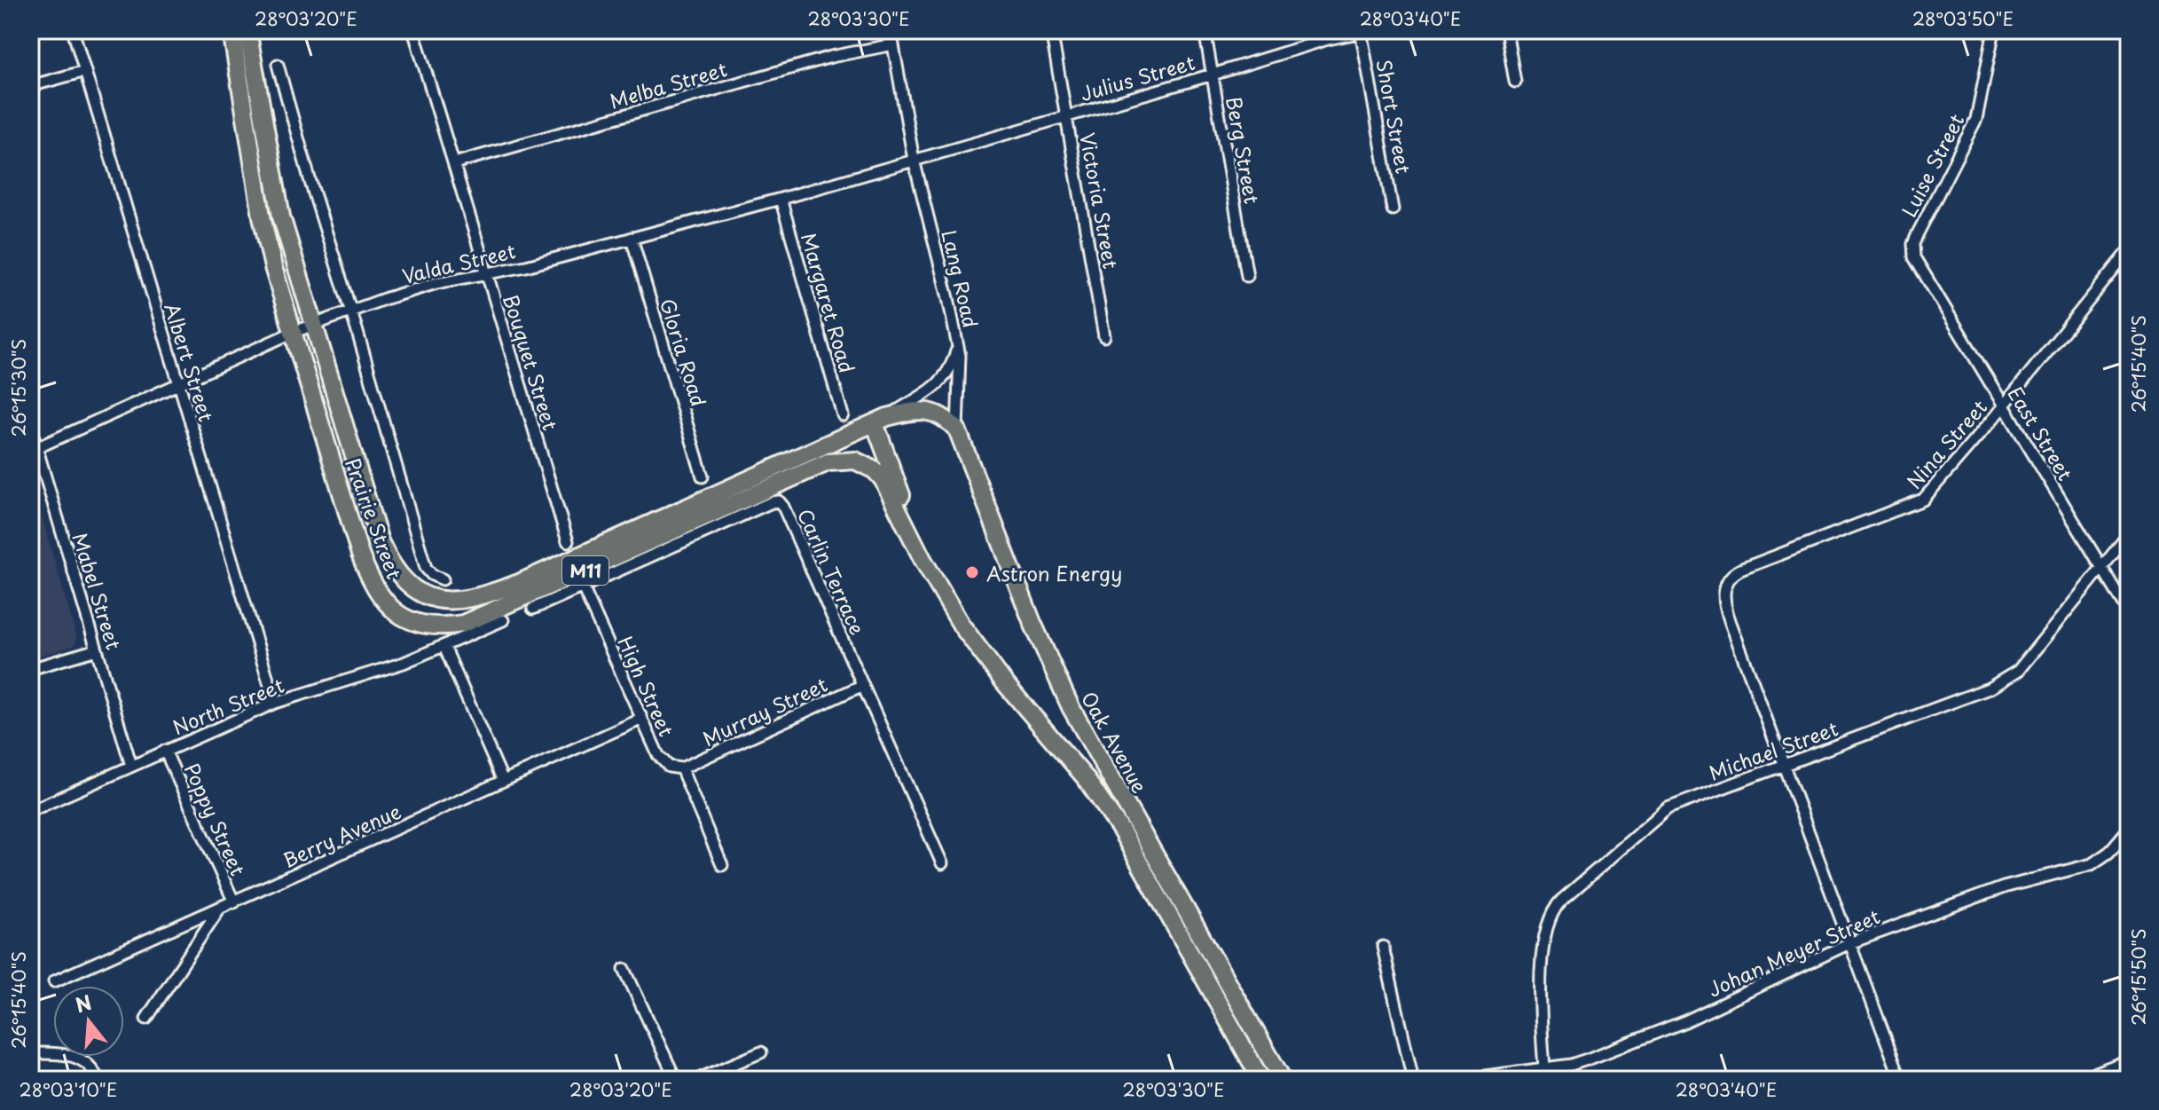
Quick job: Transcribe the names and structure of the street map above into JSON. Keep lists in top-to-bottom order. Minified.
{"streets":{"main road":["Prairie Street","M11","Oak Avenue"],"street":["Julius Street","Melba Street","Short Street","Berg Street","Luise Street","Victoria Street","Valda Street","Lang Road","Margaret Road","Gloria Road","Albert Street","Bouquet Street","East Street","Nina Street","Carlin Terrace","Mabel Street","High Street","North Street","Murray Street","Michael Street","Poppy Street","Berry Avenue","Johan Meyer Street"]},"crossings":[["Julius Street","Short Street"],["Julius Street","Berg Street"],["Julius Street","Victoria Street"],["Julius Street","Valda Street"],["Julius Street","Lang Road"],["Melba Street","Lang Road"],["Melba Street","Bouquet Street"],["Luise Street","East Street"],["Valda Street","Lang Road"],["Valda Street","Margaret Road"],["Valda Street","Gloria Road"],["Valda Street","Albert Street"],["Valda Street","Bouquet Street"],["Valda Street","Prairie Street"],["Valda Street","Mabel Street"],["Lang Road","Prairie Street"],["Albert Street","North Street"],["East Street","Nina Street"],["East Street","Michael Street"],["Nina Street","Michael Street"],["Prairie Street","Oak Avenue"],["Carlin Terrace","High Street"],["Carlin Terrace","Murray Street"],["Mabel Street","North Street"],["High Street","Murray Street"],["High Street","Berry Avenue"],["North Street","Poppy Street"],["Michael Street","Johan Meyer Street"],["Poppy Street","Berry Avenue"]],"places":["Astron Energy"],"north":"top","coordinates":["28°03'20\"E","28°03'30\"E","28°03'40\"E","28°03'50\"E","26°15'40\"S","26°15'30\"S","26°15'50\"S","28°03'10\"E"]}
